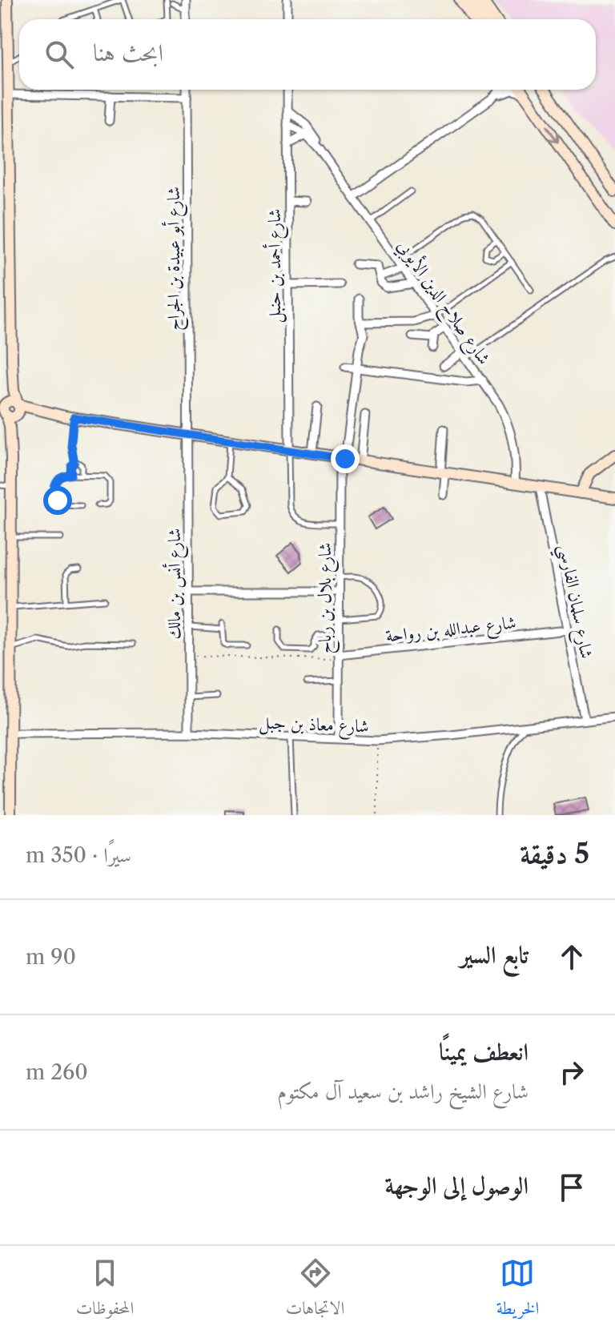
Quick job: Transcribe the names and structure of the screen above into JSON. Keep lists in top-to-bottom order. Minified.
{"streets":{"street":["شارع أبو عبيدة بن الجراح","شارع أحمد بن حنبل","شارع صلاح الدين الأيوبي","شارع أنس بن مالك","شارع بلال بن رباح","شارع سلمان الفارسي","شارع عبدالله بن رواحة","شارع معاذ بن جبل"]},"crossings":[["شارع أبو عبيدة بن الجراح","شارع أنس بن مالك"],["شارع أحمد بن حنبل","شارع صلاح الدين الأيوبي"],["شارع أنس بن مالك","شارع معاذ بن جبل"],["شارع بلال بن رباح","شارع عبدالله بن رواحة"],["شارع بلال بن رباح","شارع معاذ بن جبل"],["شارع سلمان الفارسي","شارع عبدالله بن رواحة"],["شارع سلمان الفارسي","شارع معاذ بن جبل"]],"page":{"search":"ابحث هنا","heading":["5 دقيقة","سيرًا · 350 m"],"list":[["تابع السير","90 m"],["انعطف يمينًا","شارع الشيخ راشد بن سعيد آل مكتوم","260 m"],"الوصول إلى الوجهة"],"nav":["الخريطة","الاتجاهات","المحفوظات"]}}
